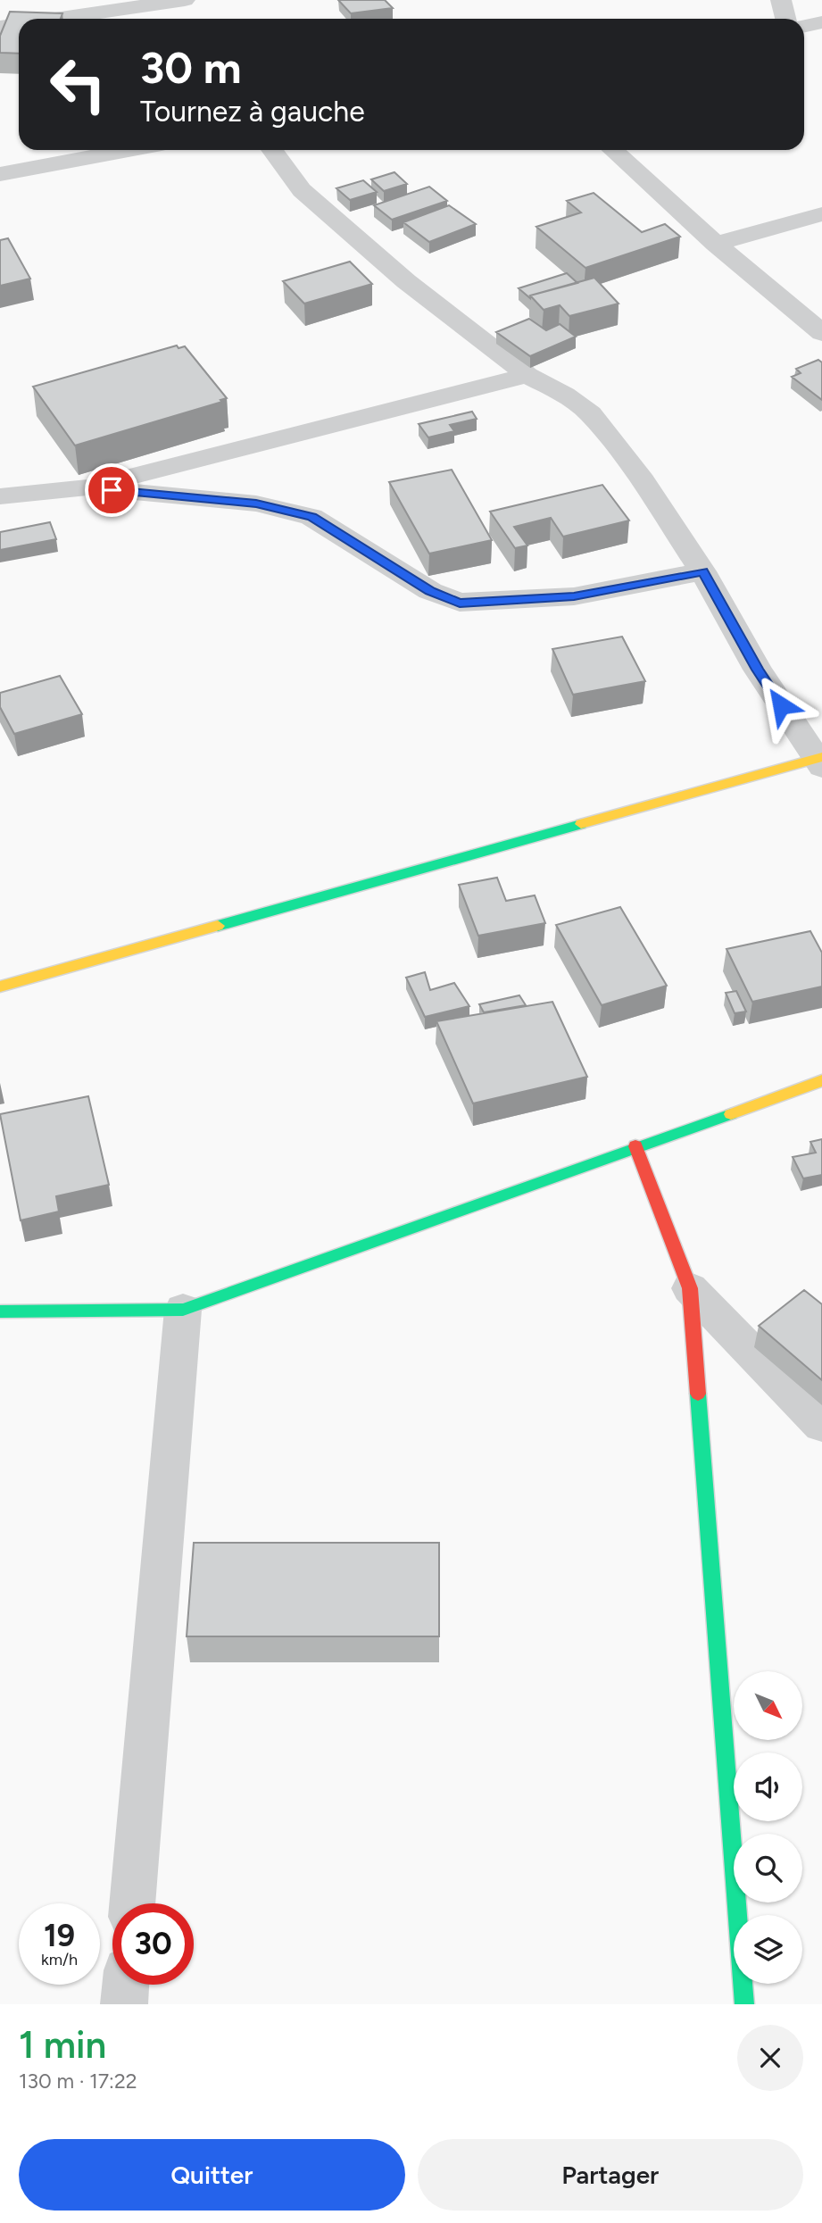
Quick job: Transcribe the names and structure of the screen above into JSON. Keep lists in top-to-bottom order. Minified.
{"north":"bottom right","page":{"turn":["30 m","Tournez à gauche"],"speed":"19 km/h","limit":"30","heading":["1 min","130 m · 17:22"],"buttons":["Quitter","Partager"]}}
